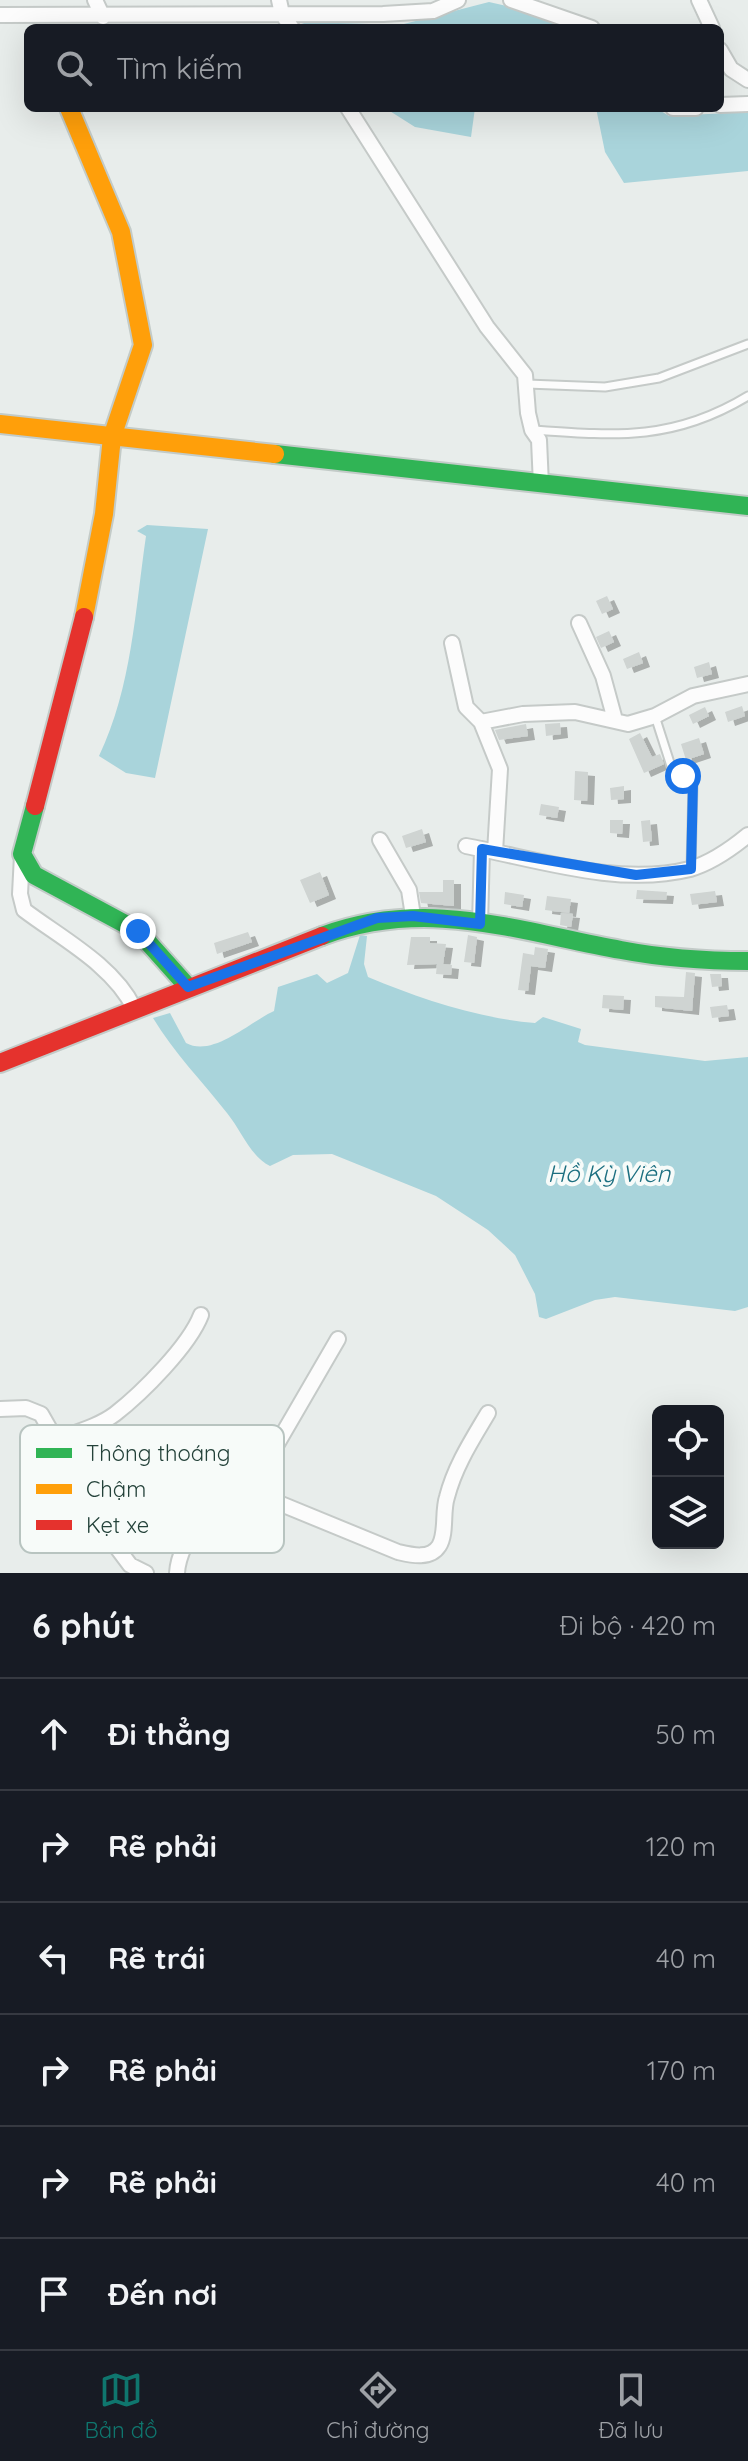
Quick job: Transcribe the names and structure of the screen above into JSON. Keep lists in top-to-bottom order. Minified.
{"water":["Hồ Kỳ Viên"],"legend":["Thông thoáng","Chậm","Kẹt xe"],"page":{"search":"Tìm kiếm","heading":["6 phút","Đi bộ · 420 m"],"list":[["Đi thẳng","50 m"],["Rẽ phải","120 m"],["Rẽ trái","40 m"],["Rẽ phải","170 m"],["Rẽ phải","40 m"],"Đến nơi"],"nav":["Bản đồ","Chỉ đường","Đã lưu"]}}
